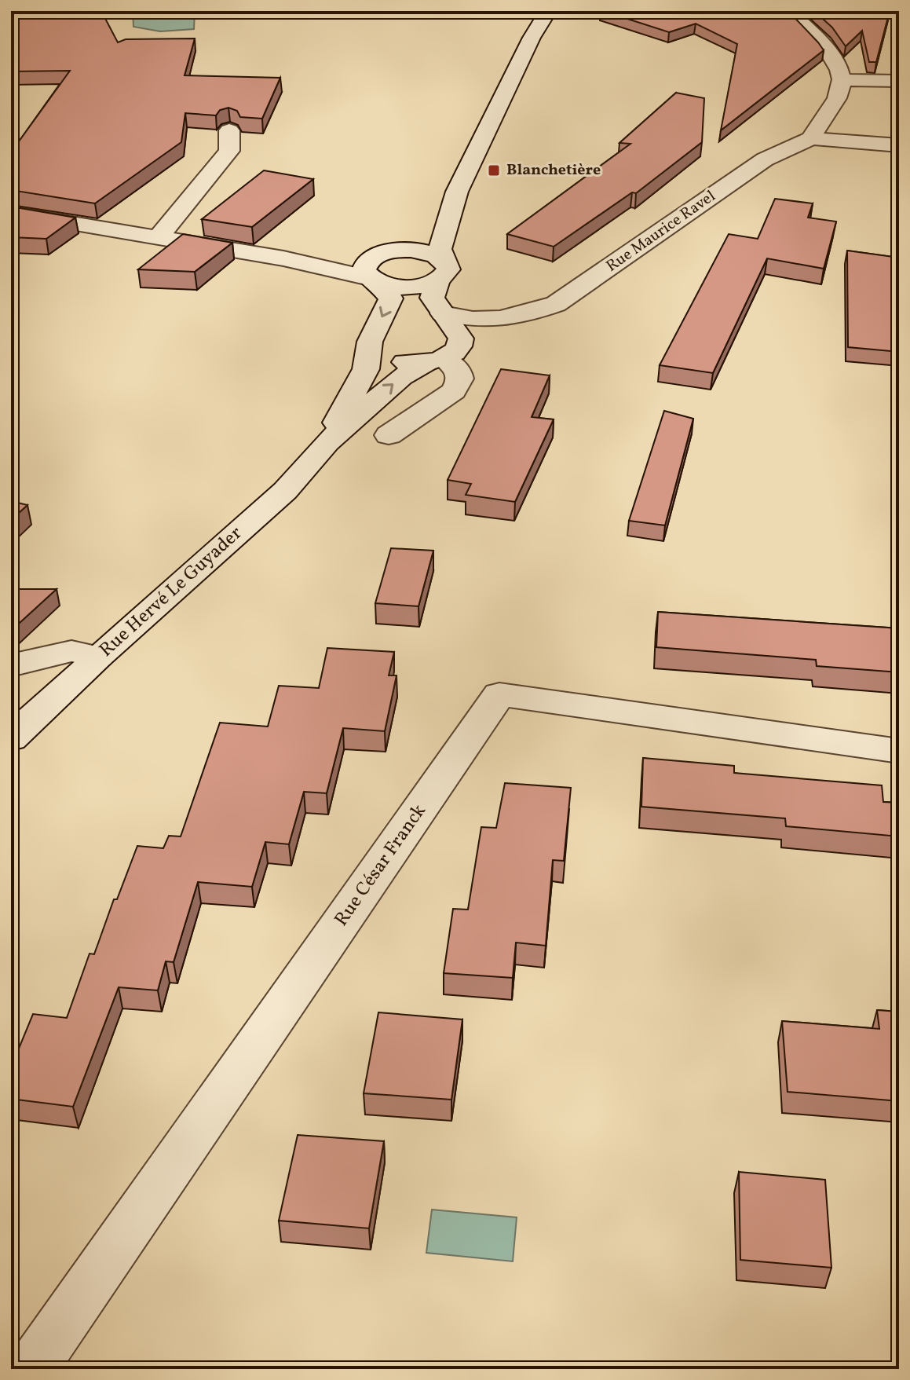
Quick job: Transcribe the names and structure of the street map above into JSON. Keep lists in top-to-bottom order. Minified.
{"streets":{"street":["Rue Maurice Ravel","Rue Hervé Le Guyader","Rue César Franck"]},"places":{"transit":["Blanchetière"]}}
